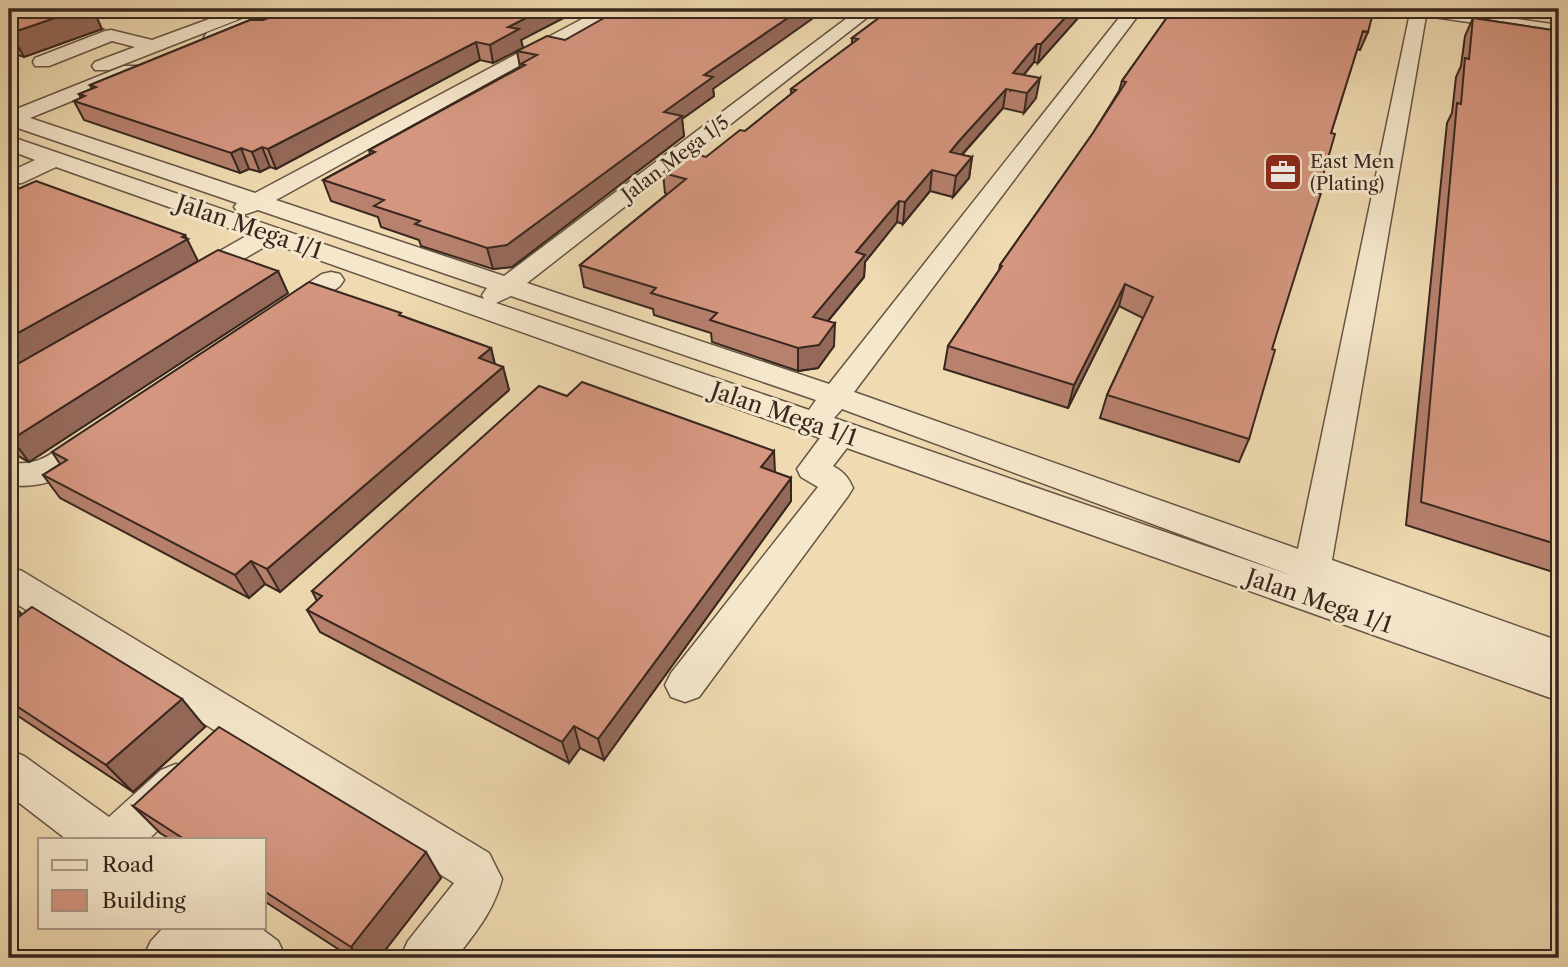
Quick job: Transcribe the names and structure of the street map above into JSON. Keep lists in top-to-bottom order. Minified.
{"streets":{"street":["Jalan Mega 1/5","Jalan Mega 1/1"]},"crossings":[["Jalan Mega 1/5","Jalan Mega 1/1"]],"places":{"office":["East Men (Plating)"]},"legend":["Road","Building"]}
